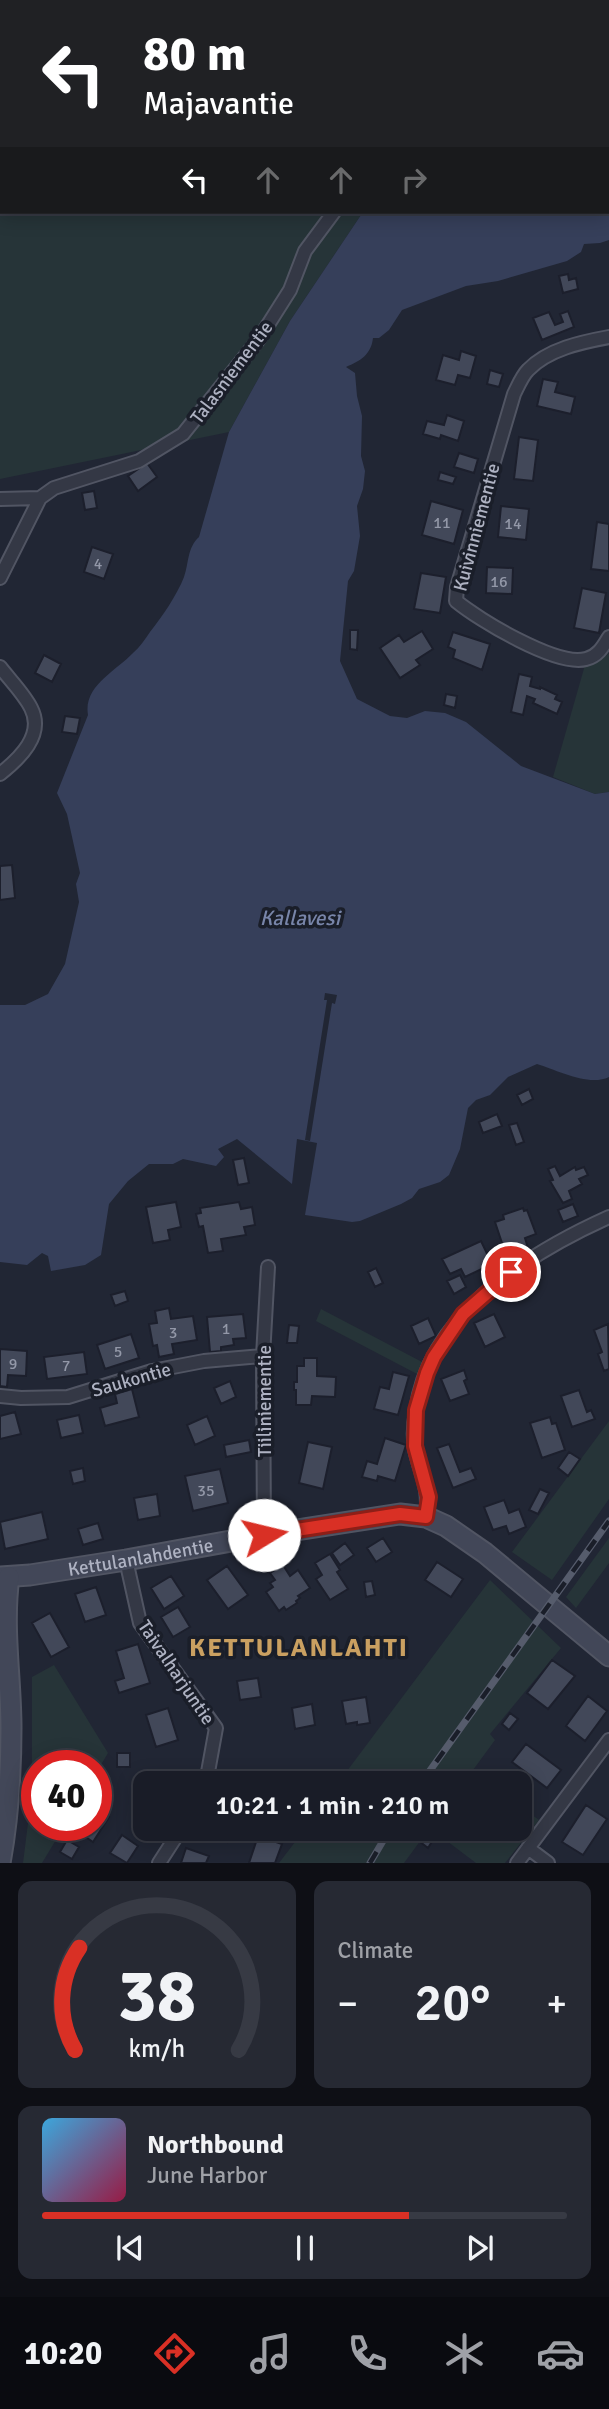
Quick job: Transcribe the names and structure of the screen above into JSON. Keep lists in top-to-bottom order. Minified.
{"streets":{"street":["Talasniementie","Kuivinniementie","Saukontie","Tiiliniementie","Kettulanlahdentie","Taivalharjuntie"]},"crossings":[["Saukontie","Tiiliniementie"],["Tiiliniementie","Kettulanlahdentie"],["Kettulanlahdentie","Taivalharjuntie"]],"districts":["KETTULANLAHTI"],"water":["Kallavesi"],"house_numbers":["11","14","4","16","1","3","5","9","7","35"],"page":{"turn":["80 m","Majavantie"],"limit":"40","trip":"10:21 · 1 min · 210 m","tile":"Climate","heat":["−","20°","+"],"song":["Northbound","June Harbor"],"tabs":"10:20","gauge":["38","km/h"]}}
